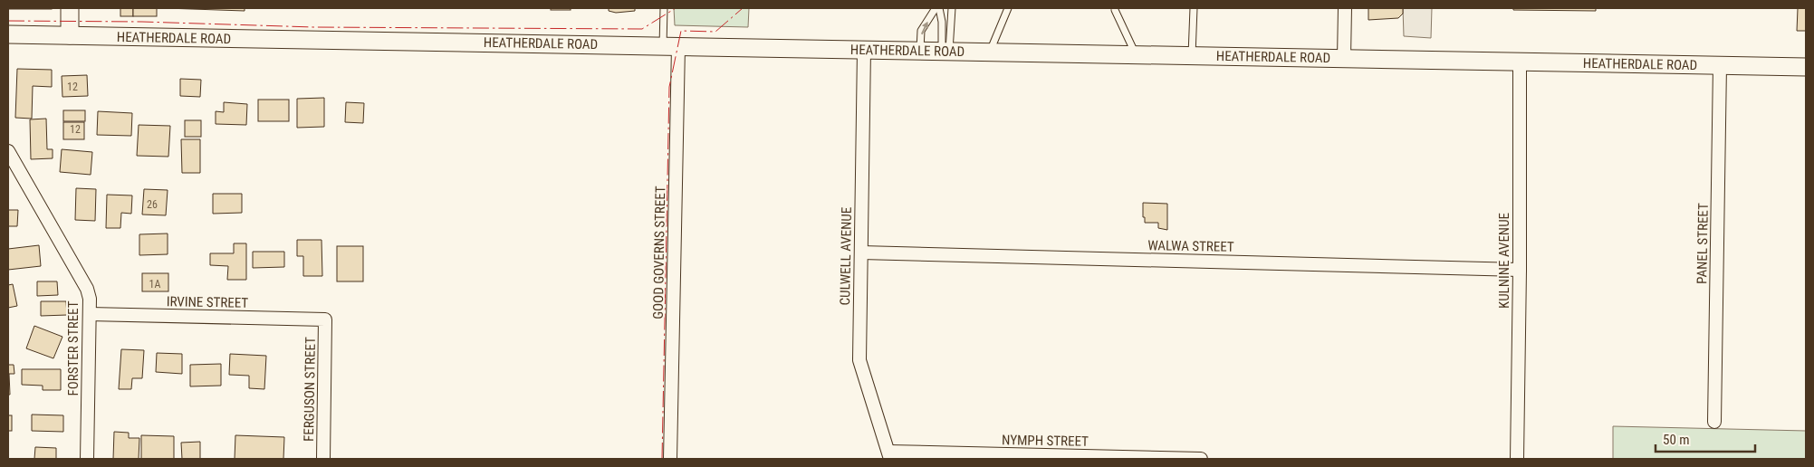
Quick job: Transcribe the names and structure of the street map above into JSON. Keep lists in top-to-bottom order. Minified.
{"streets":{"main road":["HEATHERDALE ROAD"],"street":["PANEL STREET","WALWA STREET","GOOD GOVERNS STREET","CULWELL AVENUE","KULNINE AVENUE","IRVINE STREET","FORSTER STREET","FERGUSON STREET","NYMPH STREET"]},"crossings":[["HEATHERDALE ROAD","PANEL STREET"],["HEATHERDALE ROAD","GOOD GOVERNS STREET"],["HEATHERDALE ROAD","CULWELL AVENUE"],["HEATHERDALE ROAD","KULNINE AVENUE"],["WALWA STREET","CULWELL AVENUE"],["WALWA STREET","KULNINE AVENUE"],["CULWELL AVENUE","NYMPH STREET"],["IRVINE STREET","FORSTER STREET"],["IRVINE STREET","FERGUSON STREET"]],"house_numbers":["12","12","26","1A"],"scale_bar":"50 m"}
